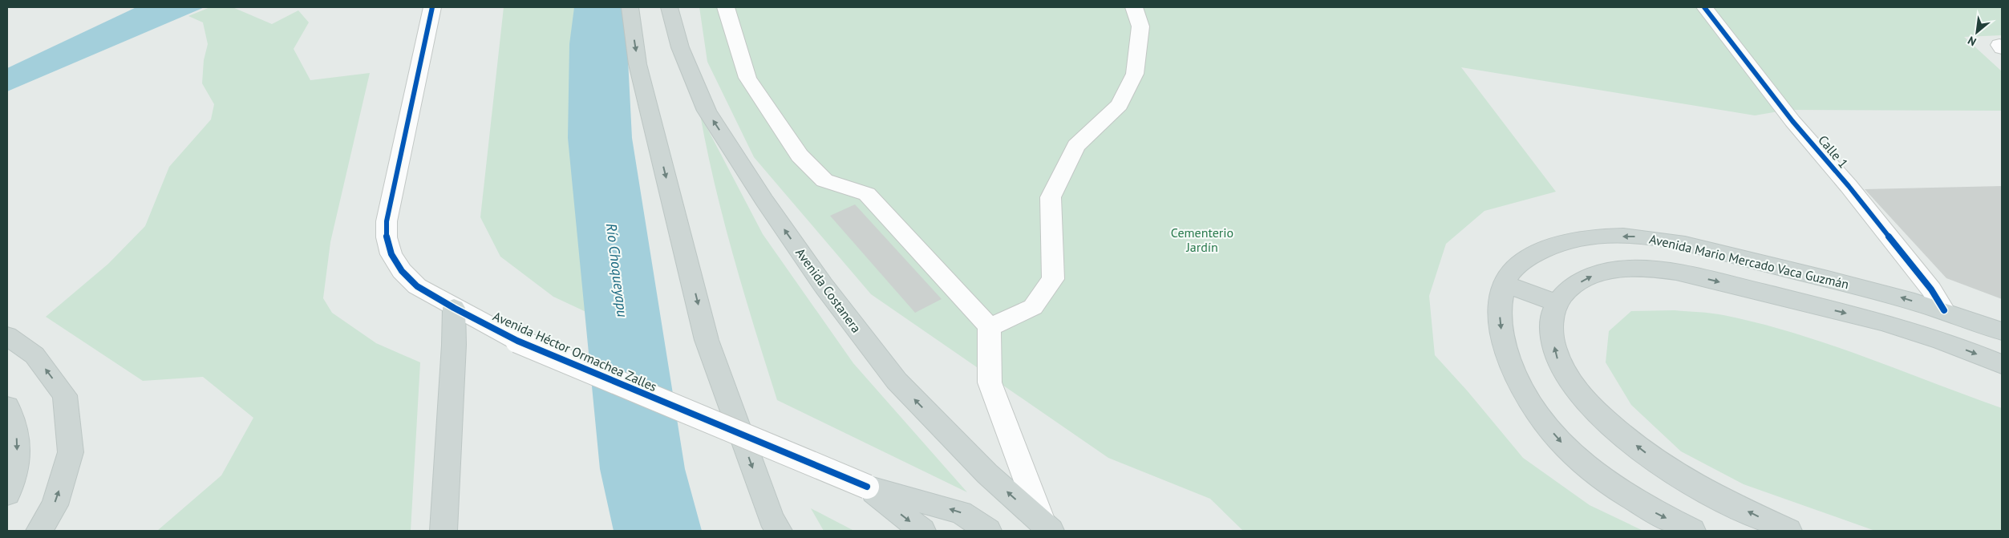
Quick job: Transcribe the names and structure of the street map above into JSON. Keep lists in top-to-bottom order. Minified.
{"streets":{"main road":["Avenida Mario Mercado Vaca Guzmán","Avenida Costanera"],"street":["Calle 1","Avenida Héctor Ormachea Zalles"]},"crossings":[["Calle 1","Avenida Mario Mercado Vaca Guzmán"]],"water":["Río Choqueyapu"],"parks":["Cementerio Jardín"],"north":"bottom left"}
